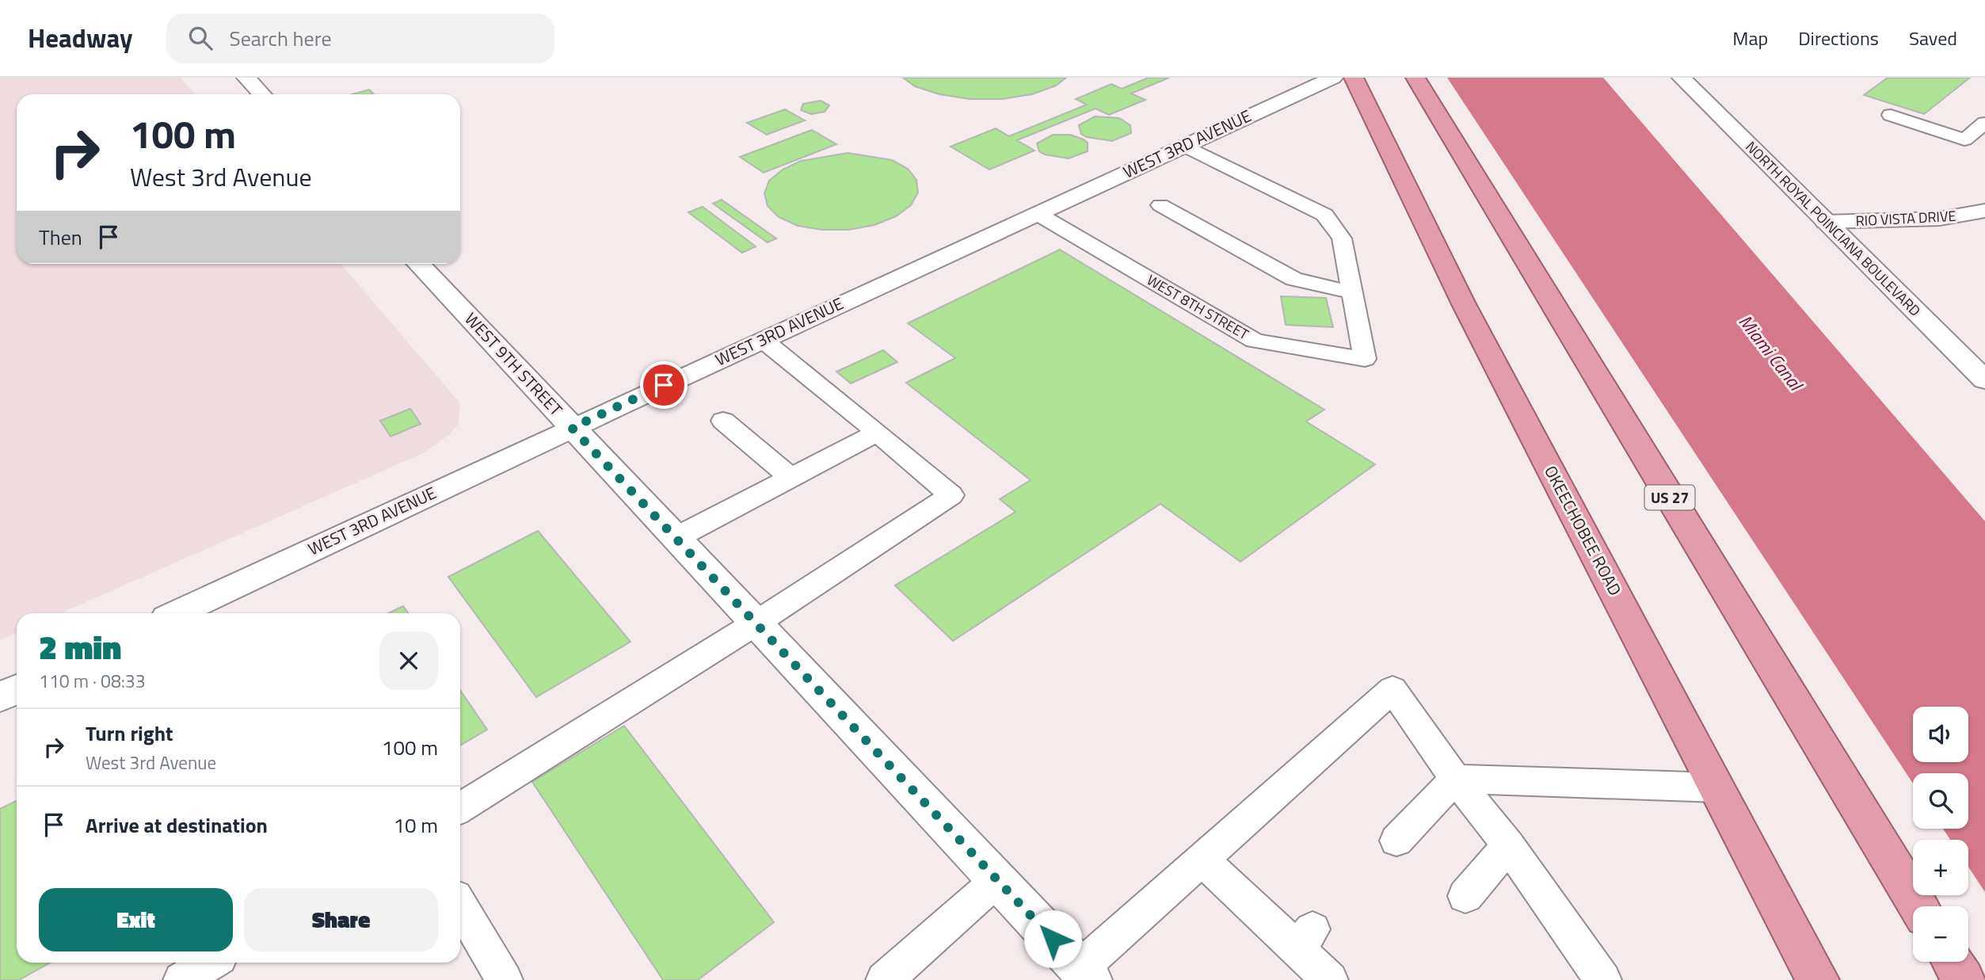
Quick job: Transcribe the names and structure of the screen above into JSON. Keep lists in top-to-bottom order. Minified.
{"streets":{"highway":["US 27","OKEECHOBEE ROAD"],"street":["WEST 3RD AVENUE","RIO VISTA DRIVE","NORTH ROYAL POINCIANA BOULEVARD","WEST 9TH STREET"],"lane":["WEST 8TH STREET"]},"crossings":[["WEST 3RD AVENUE","WEST 8TH STREET"],["WEST 3RD AVENUE","WEST 9TH STREET"],["RIO VISTA DRIVE","NORTH ROYAL POINCIANA BOULEVARD"]],"water":["Miami Canal"],"page":{"header":"Headway","search":"Search here","nav":["Map","Directions","Saved"],"turn":["100 m","West 3rd Avenue"],"then":"Then","heading":["2 min","110 m · 08:33"],"map_buttons":["+","−"],"list":[{"name":"Turn right","note":"West 3rd Avenue","value":"100 m"},{"name":"Arrive at destination","value":"10 m"}],"buttons":["Exit","Share"]}}
